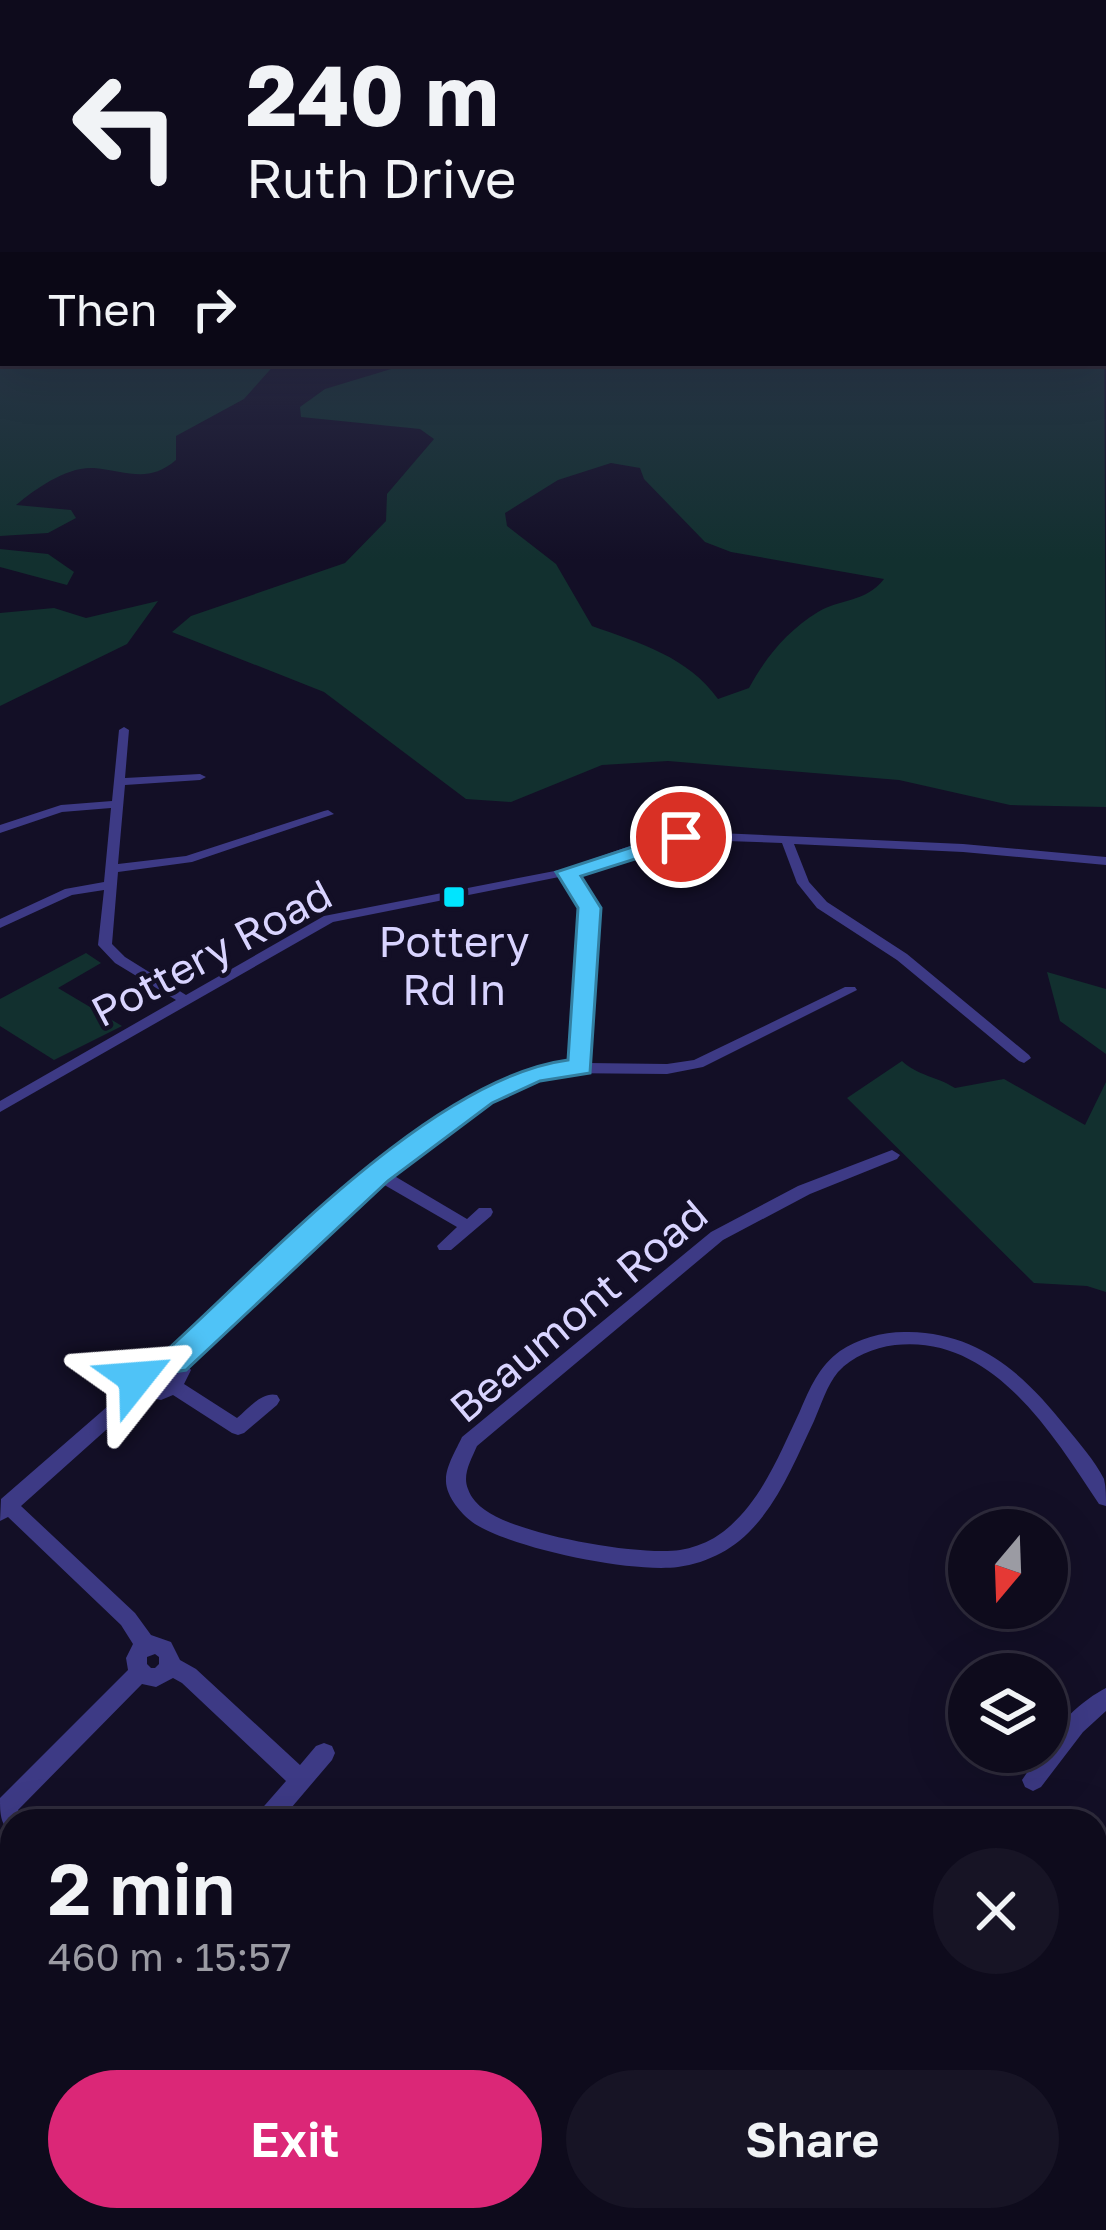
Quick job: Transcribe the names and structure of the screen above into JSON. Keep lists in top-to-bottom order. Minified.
{"streets":{"street":["Pottery Road","Beaumont Road"]},"places":{"transit":["Pottery Rd In"]},"north":"bottom","page":{"turn":["240 m","Ruth Drive"],"then":"Then","heading":["2 min","460 m · 15:57"],"buttons":["Exit","Share"]}}
